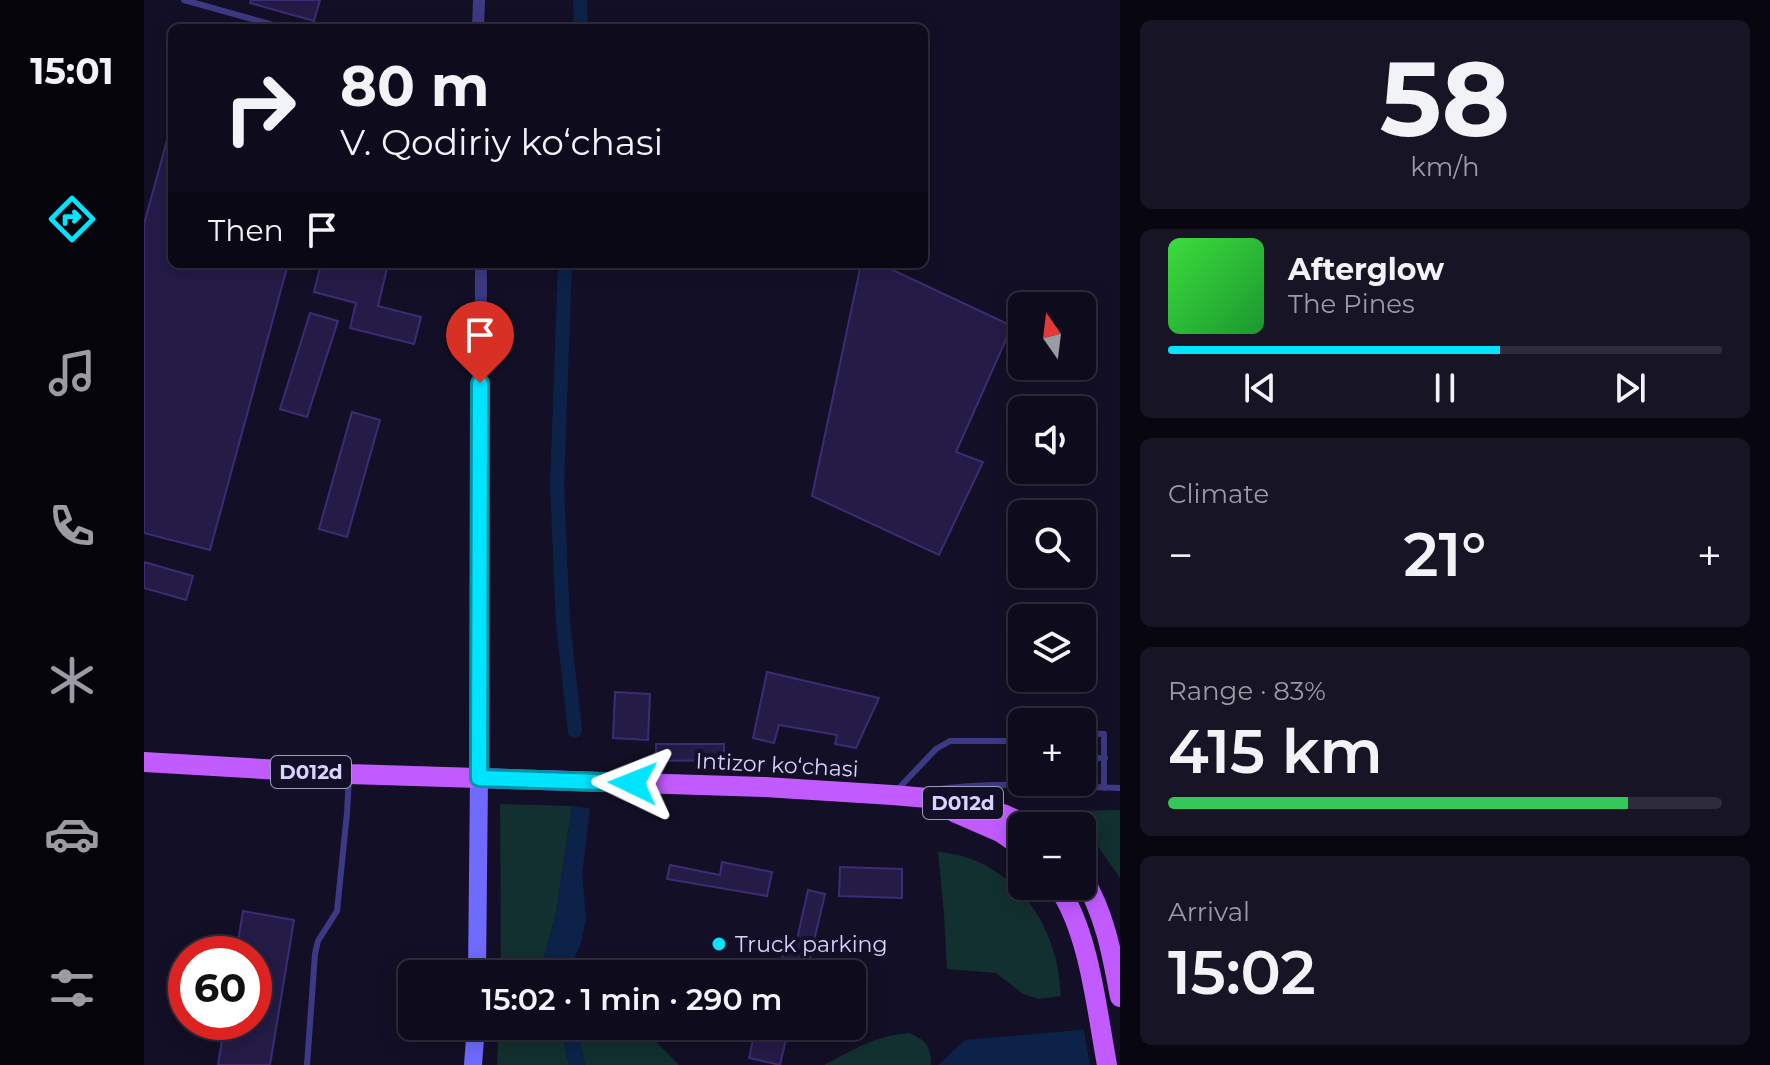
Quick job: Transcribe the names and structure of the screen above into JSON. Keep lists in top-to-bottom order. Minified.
{"streets":{"main road":["Intizor ko‘chasi","D012d"]},"crossings":[["Intizor ko‘chasi","D012d"]],"places":["Truck parking"],"north":"top","page":{"tabs":"15:01","tile":[["58","km/h"],"Climate",["Range · 83%","415 km"],["Arrival","15:02"]],"turn":["80 m","V. Qodiriy ko‘chasi"],"then":"Then","song":["Afterglow","The Pines"],"map_buttons":["+","−"],"heat":["−","21°","+"],"limit":"60","trip":"15:02 · 1 min · 290 m"}}
